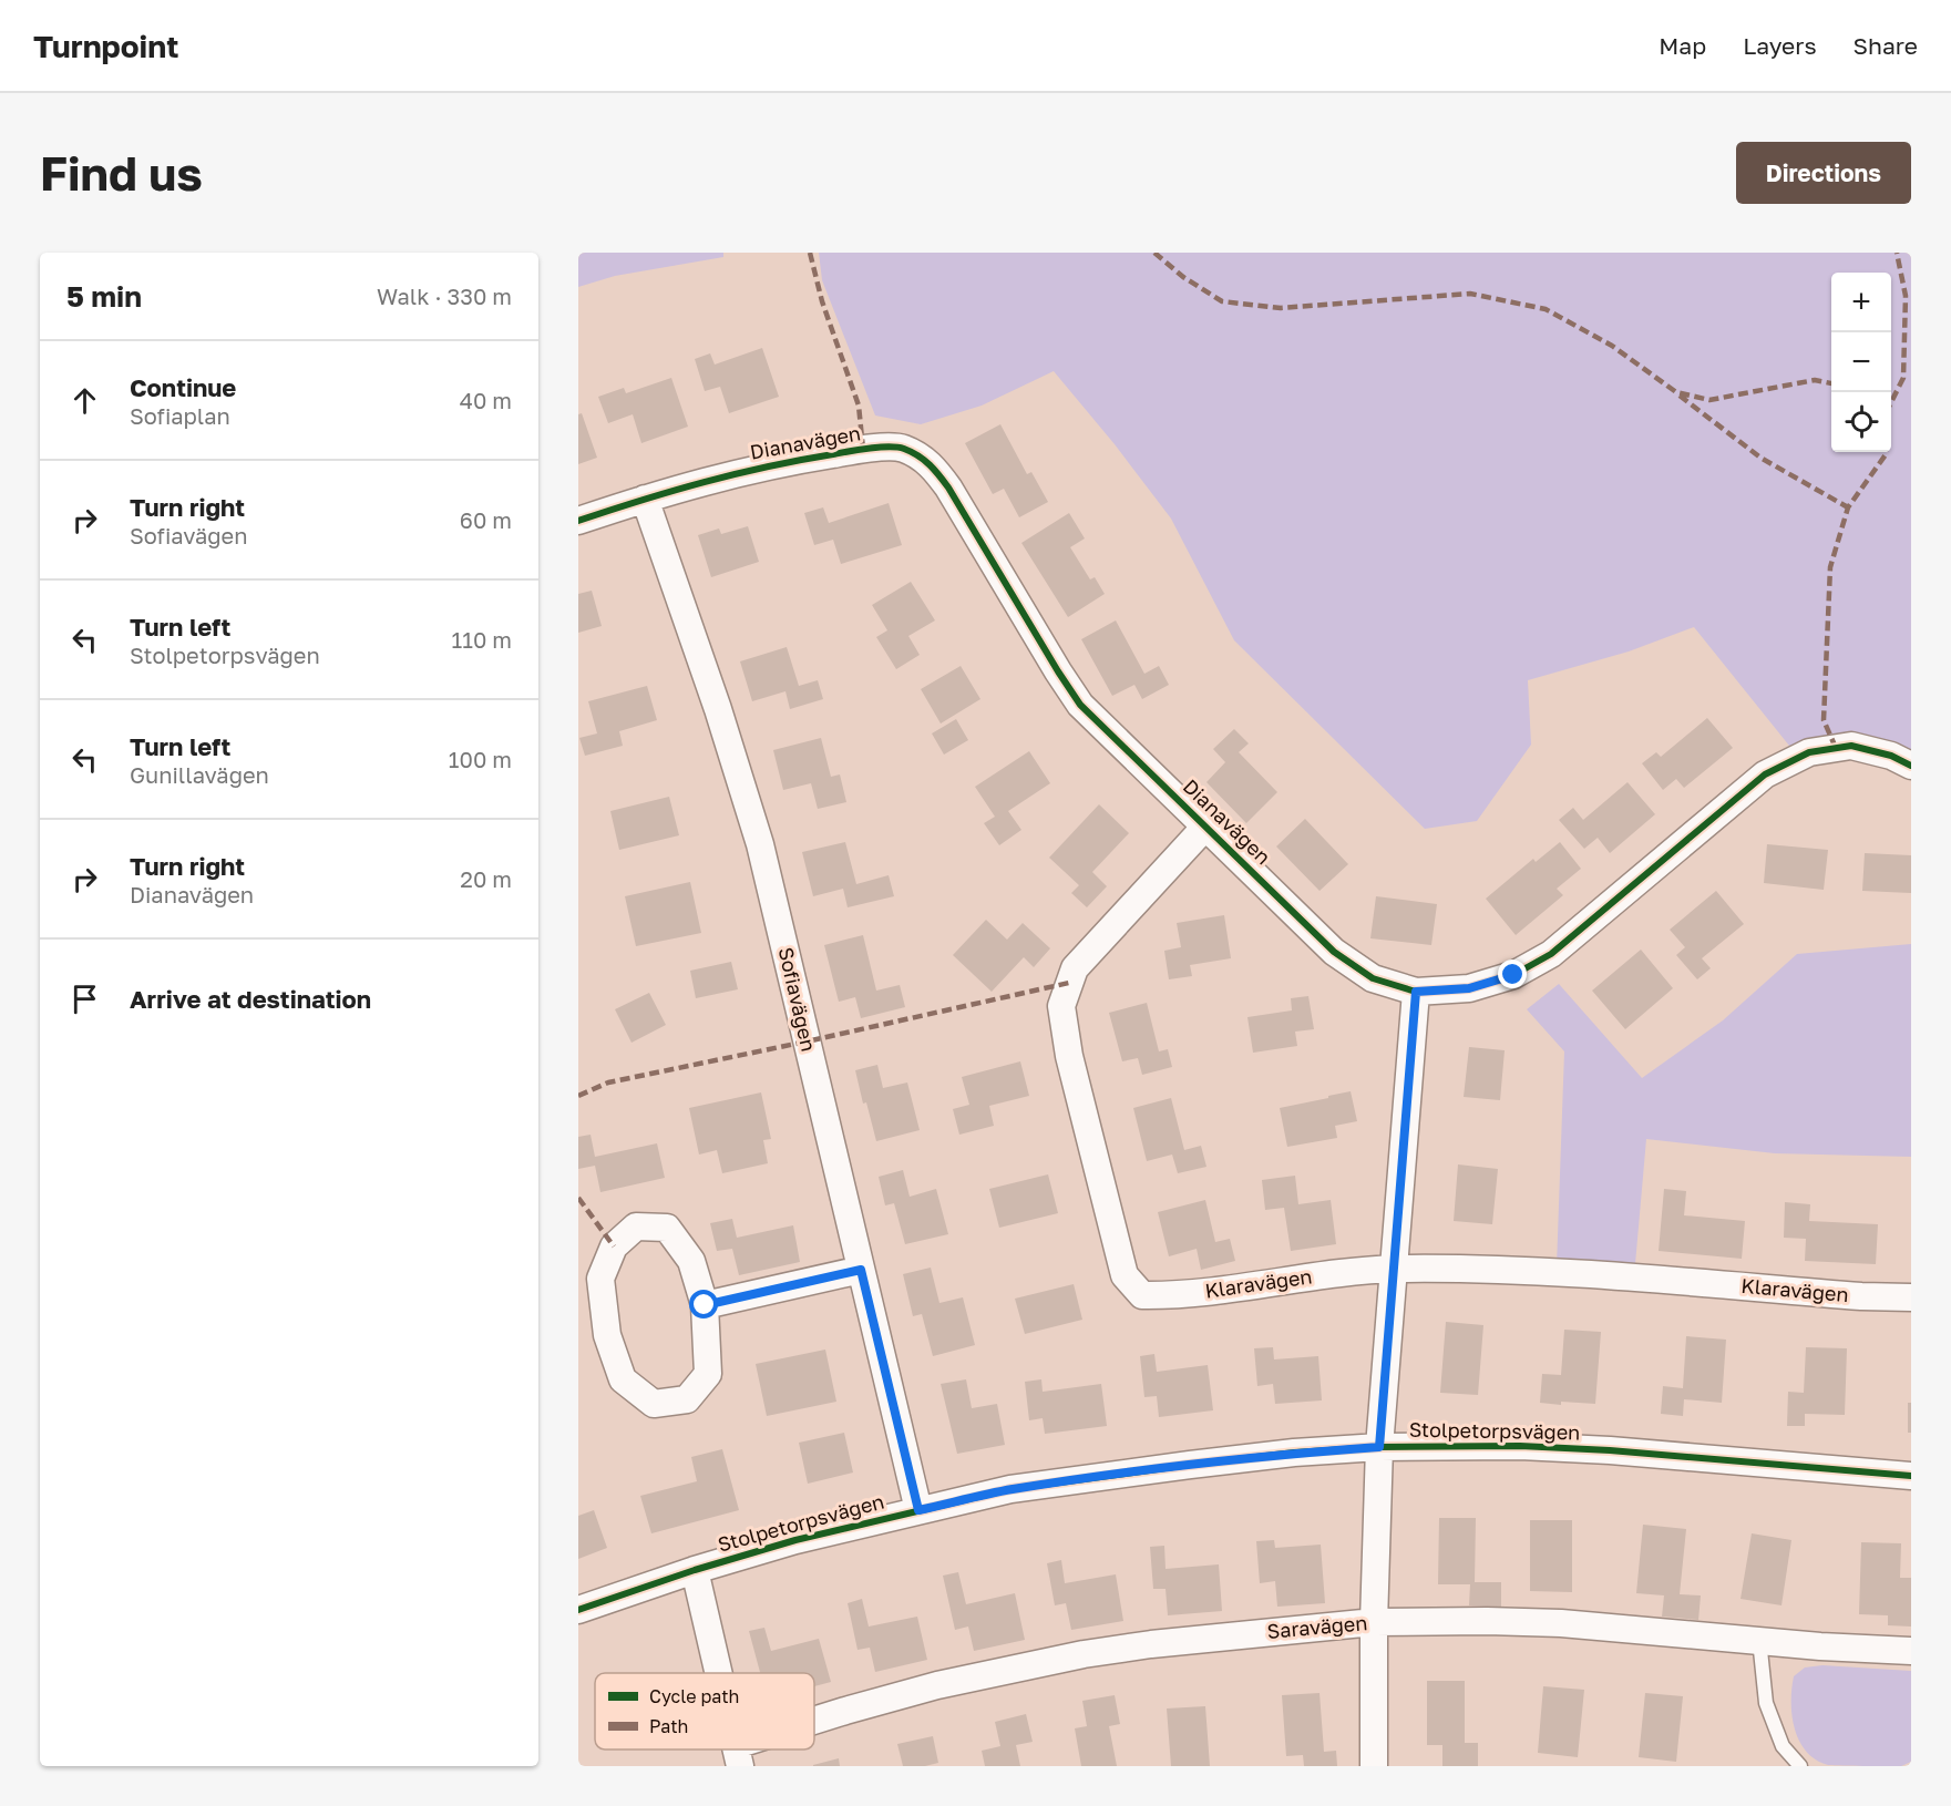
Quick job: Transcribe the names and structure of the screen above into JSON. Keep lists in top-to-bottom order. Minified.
{"streets":{"street":["Dianavägen","Sofiavägen","Klaravägen","Stolpetorpsvägen","Saravägen"]},"crossings":[["Dianavägen","Sofiavägen"],["Dianavägen","Klaravägen"],["Sofiavägen","Stolpetorpsvägen"]],"legend":["Cycle path","Path"],"page":{"header":"Turnpoint","nav":["Map","Layers","Share"],"buttons":"Directions","title":"Find us","heading":["5 min","Walk · 330 m"],"map_buttons":["+","−"],"list":[["Continue","Sofiaplan","40 m"],["Turn right","Sofiavägen","60 m"],["Turn left","Stolpetorpsvägen","110 m"],["Turn left","Gunillavägen","100 m"],["Turn right","Dianavägen","20 m"],"Arrive at destination"]}}
